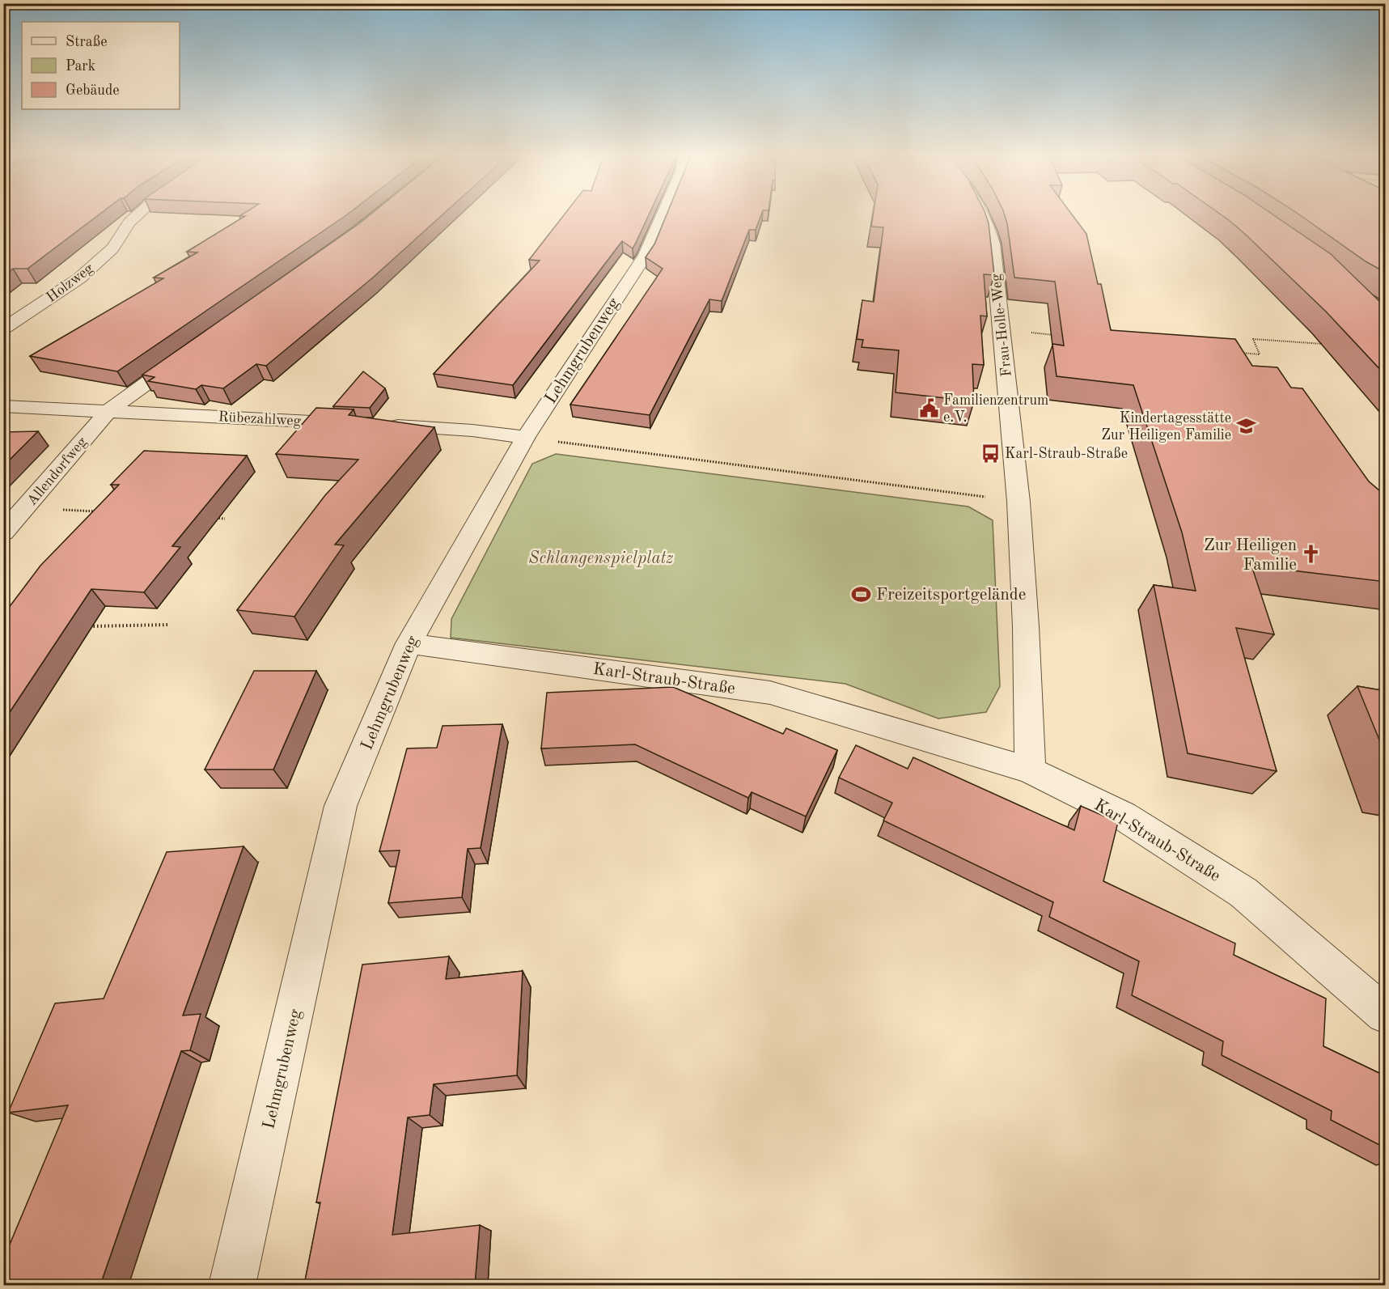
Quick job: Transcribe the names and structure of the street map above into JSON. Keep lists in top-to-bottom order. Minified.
{"streets":{"street":["Holzweg","Frau-Holle-Weg","Lehmgrubenweg","Rübezahlweg","Allendorfweg","Karl-Straub-Straße"]},"crossings":[["Frau-Holle-Weg","Karl-Straub-Straße"],["Lehmgrubenweg","Rübezahlweg"],["Lehmgrubenweg","Karl-Straub-Straße"],["Rübezahlweg","Allendorfweg"]],"parks":["Schlangenspielplatz"],"places":{"public building":["Familienzentrum e.V."],"school or university":["Kindertagesstätte Zur Heiligen Familie"],"bus stop":["Karl-Straub-Straße"],"church":["Zur Heiligen Familie"],"sports":["Freizeitsportgelände"]},"legend":["Straße","Park","Gebäude"]}
